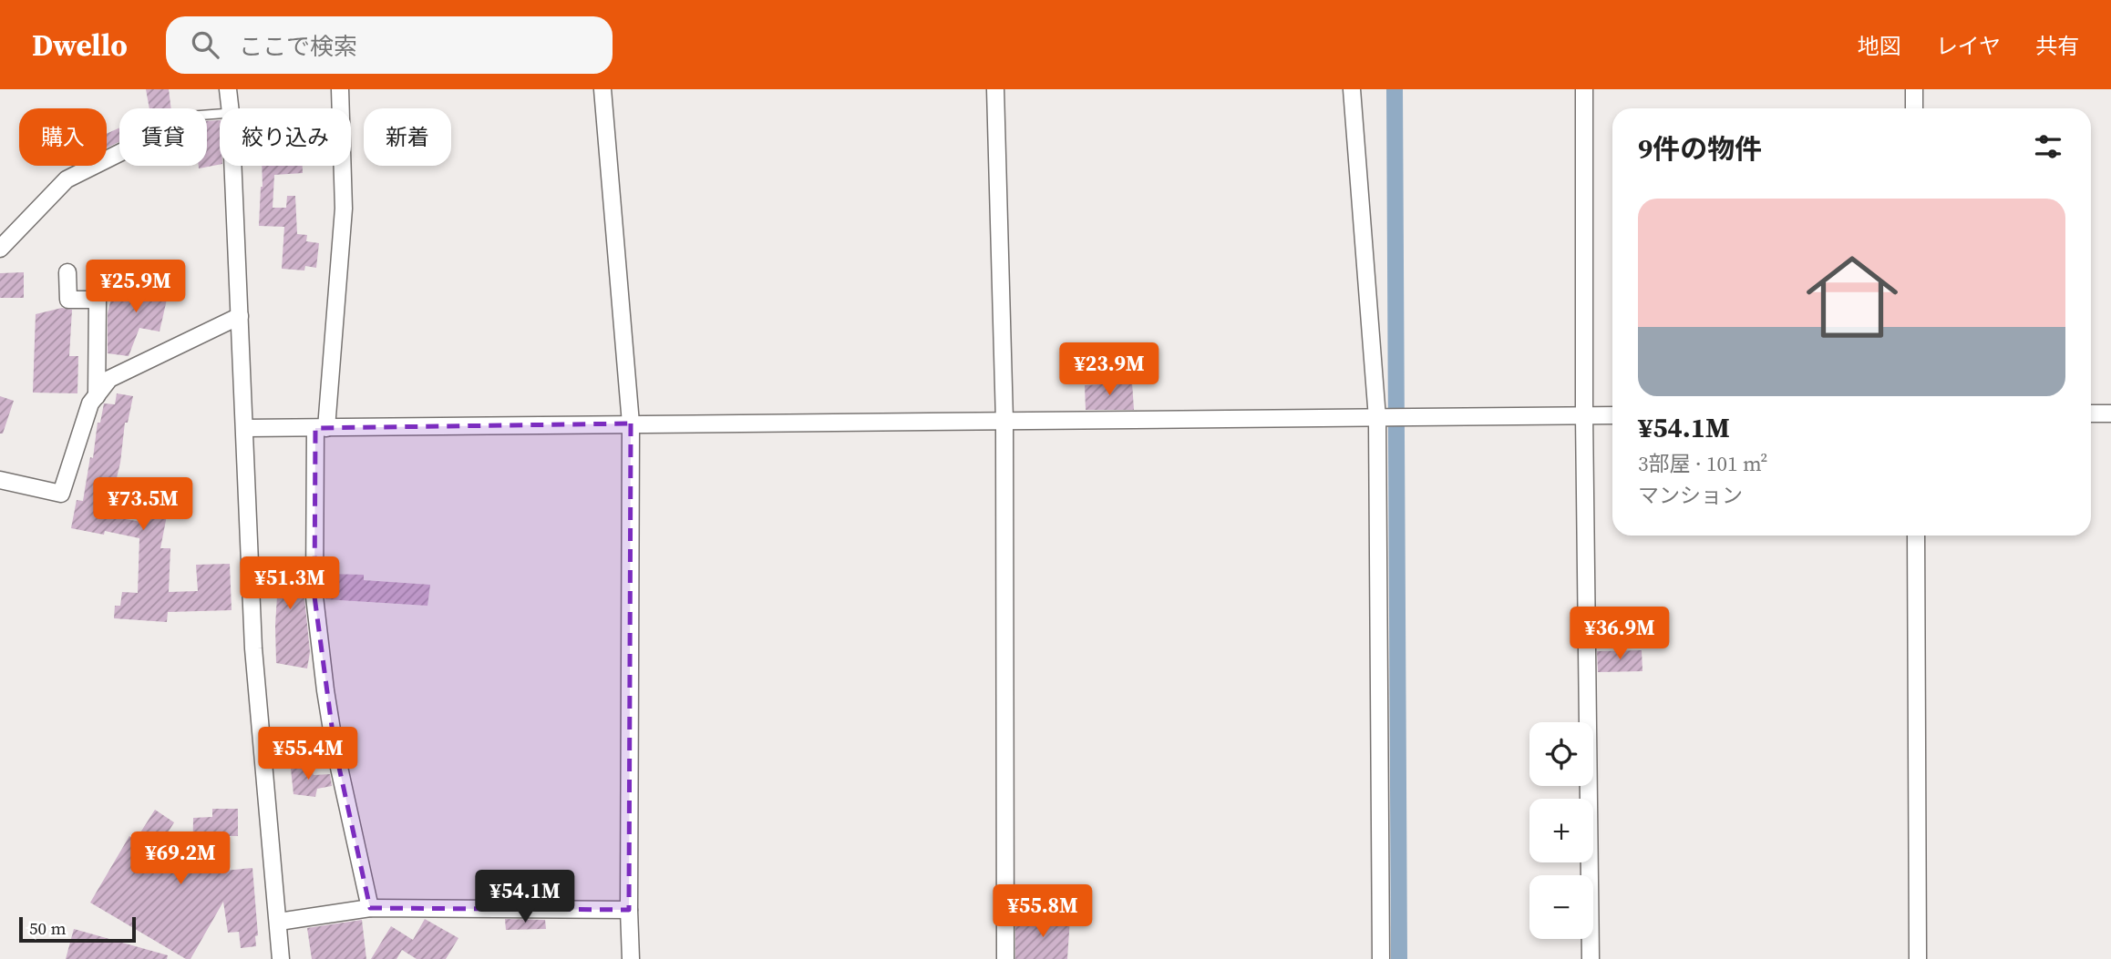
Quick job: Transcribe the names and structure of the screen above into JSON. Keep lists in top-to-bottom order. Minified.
{"scale_bar":"50 m","page":{"header":"Dwello","search":"ここで検索","nav":["地図","レイヤ","共有"],"chip":["購入","賃貸","絞り込み","新着"],"heading":"9件の物件","list":[{"name":"¥54.1M","note":"3部屋 · 101 m² · マンション"}],"price":["¥25.9M","¥23.9M","¥73.5M","¥51.3M","¥36.9M","¥55.4M","¥69.2M","¥54.1M","¥55.8M"],"map_buttons":["+","−"],"scale":"50 m"}}
